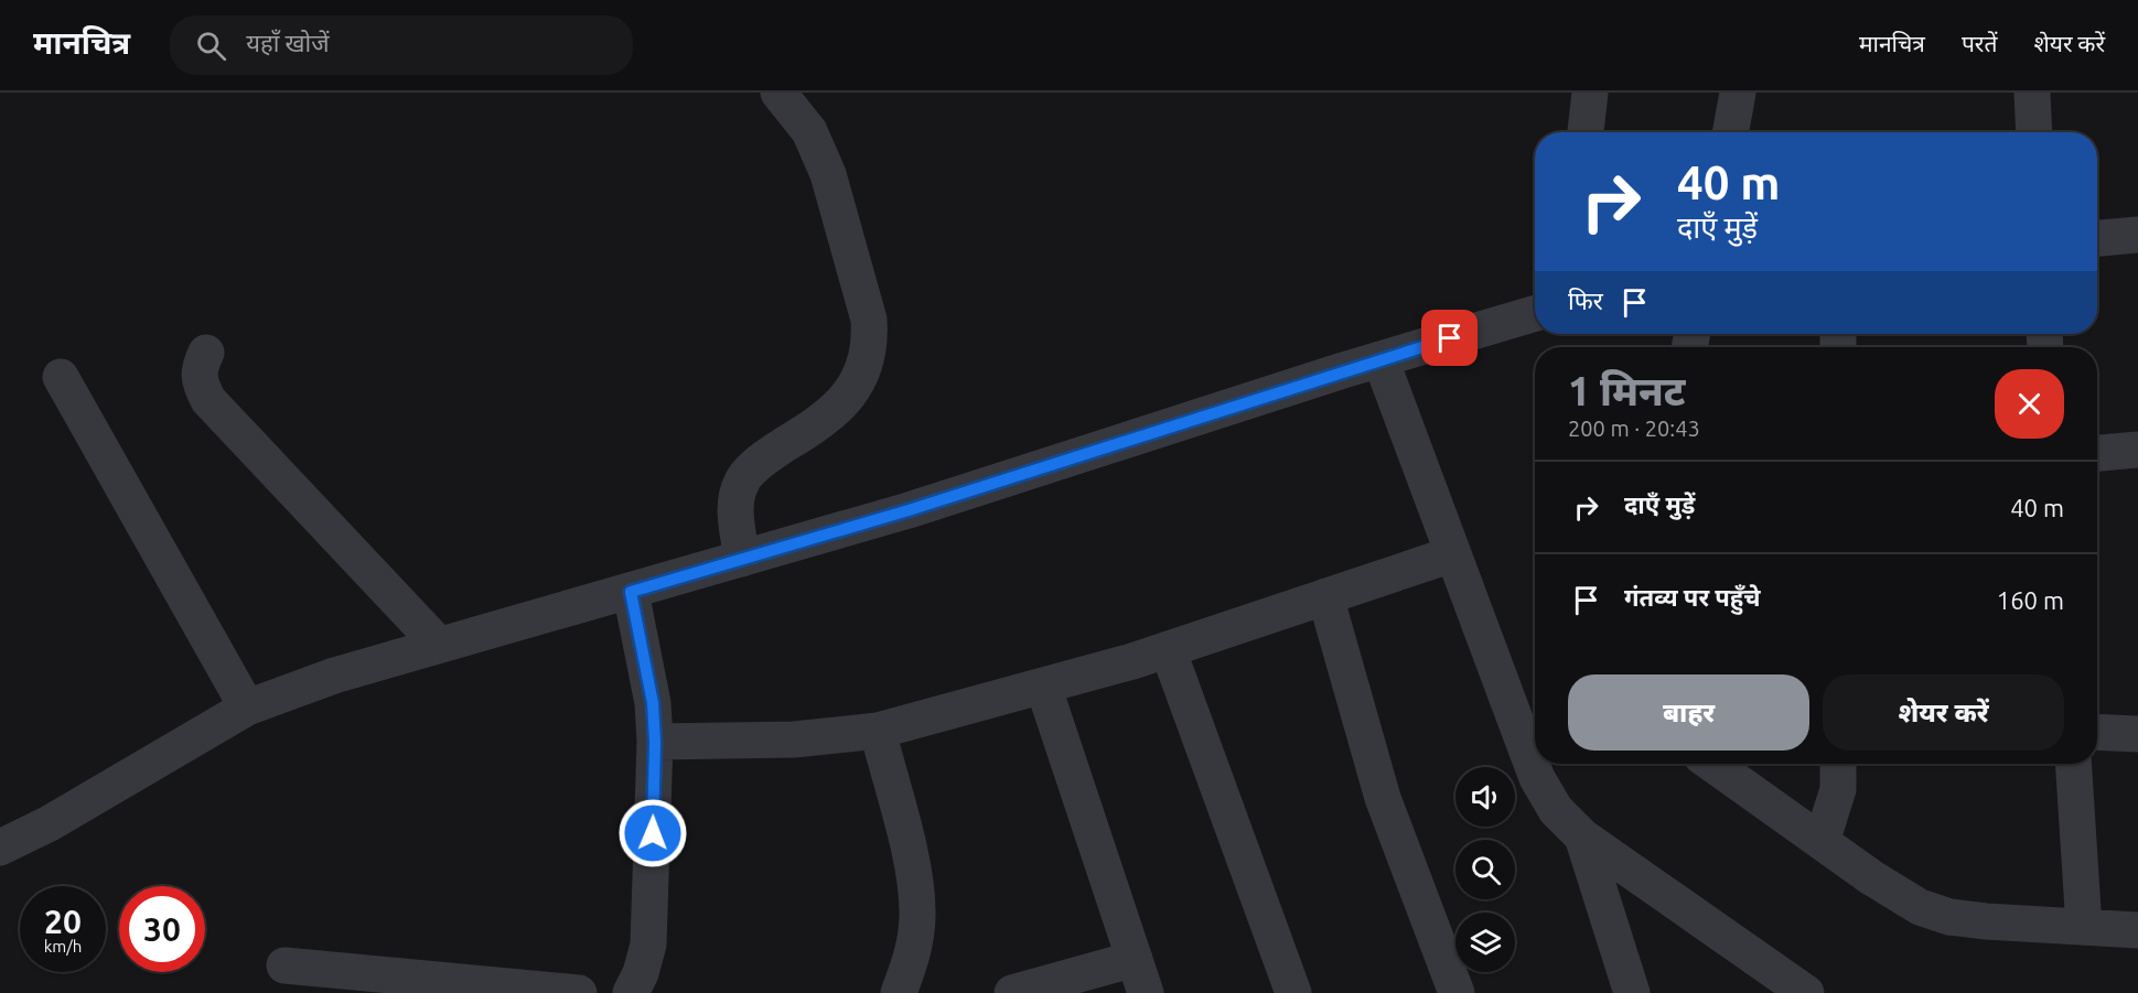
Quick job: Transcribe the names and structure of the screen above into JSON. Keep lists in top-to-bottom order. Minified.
{"page":{"header":"मानचित्र","search":"यहाँ खोजें","nav":["मानचित्र","परतें","शेयर करें"],"turn":["40 m","दाएँ मुड़ें"],"then":"फिर","heading":["1 मिनट","200 m · 20:43"],"list":[{"name":"दाएँ मुड़ें","value":"40 m"},{"name":"गंतव्य पर पहुँचे","value":"160 m"}],"buttons":["बाहर","शेयर करें"],"speed":"20 km/h","limit":"30"}}
